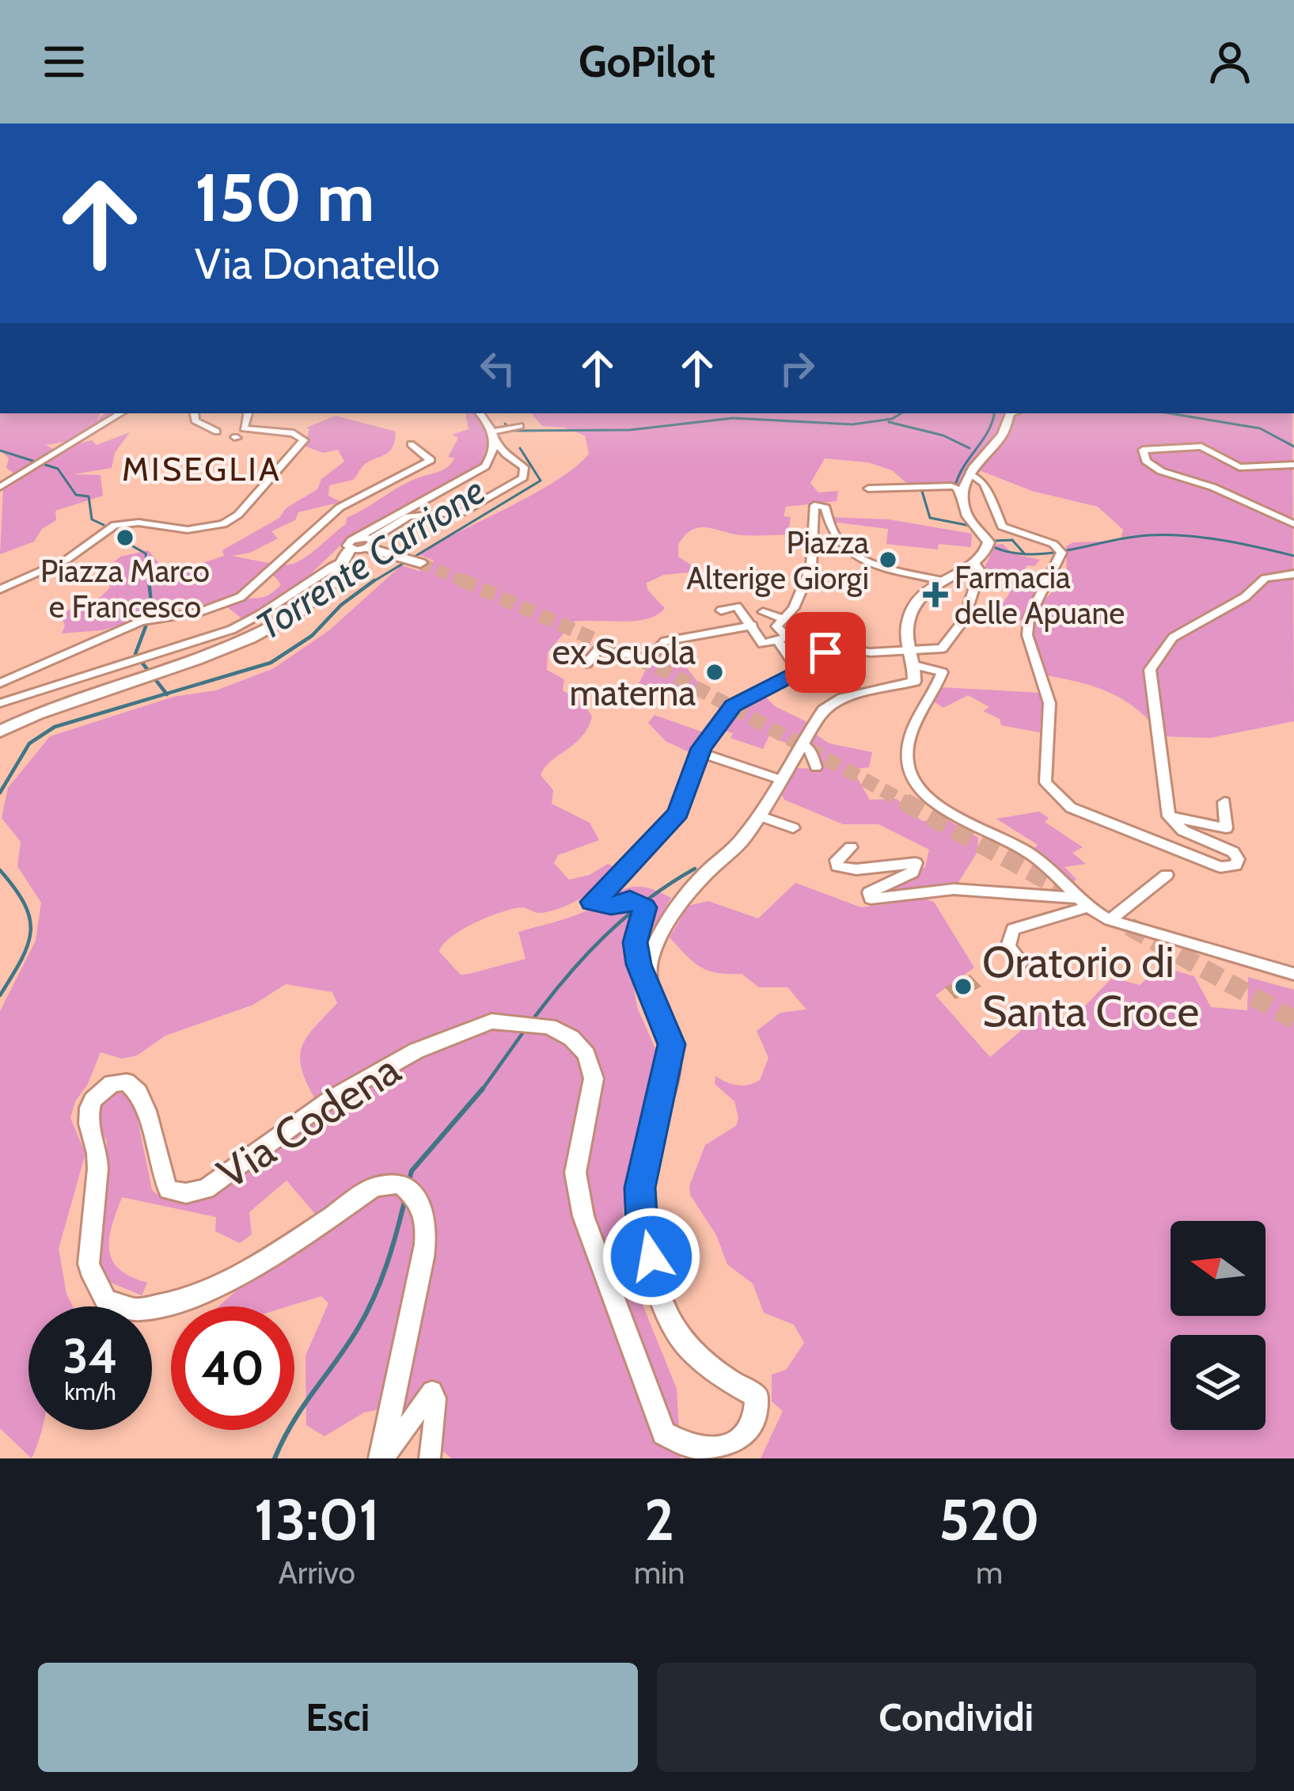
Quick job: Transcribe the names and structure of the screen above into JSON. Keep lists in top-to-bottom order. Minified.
{"streets":{"street":["Via Codena"]},"districts":["MISEGLIA"],"water":["Torrente Carrione"],"places":{"other":["Piazza Marco e Francesco","Piazza Alterige Giorgi","ex Scuola materna","Oratorio di Santa Croce"],"health":["Farmacia delle Apuane"]},"north":"left","page":{"header":"GoPilot","turn":["150 m","Via Donatello"],"speed":"34 km/h","limit":"40","eta":["13:01","Arrivo","2","min","520","m"],"buttons":["Esci","Condividi"]}}
